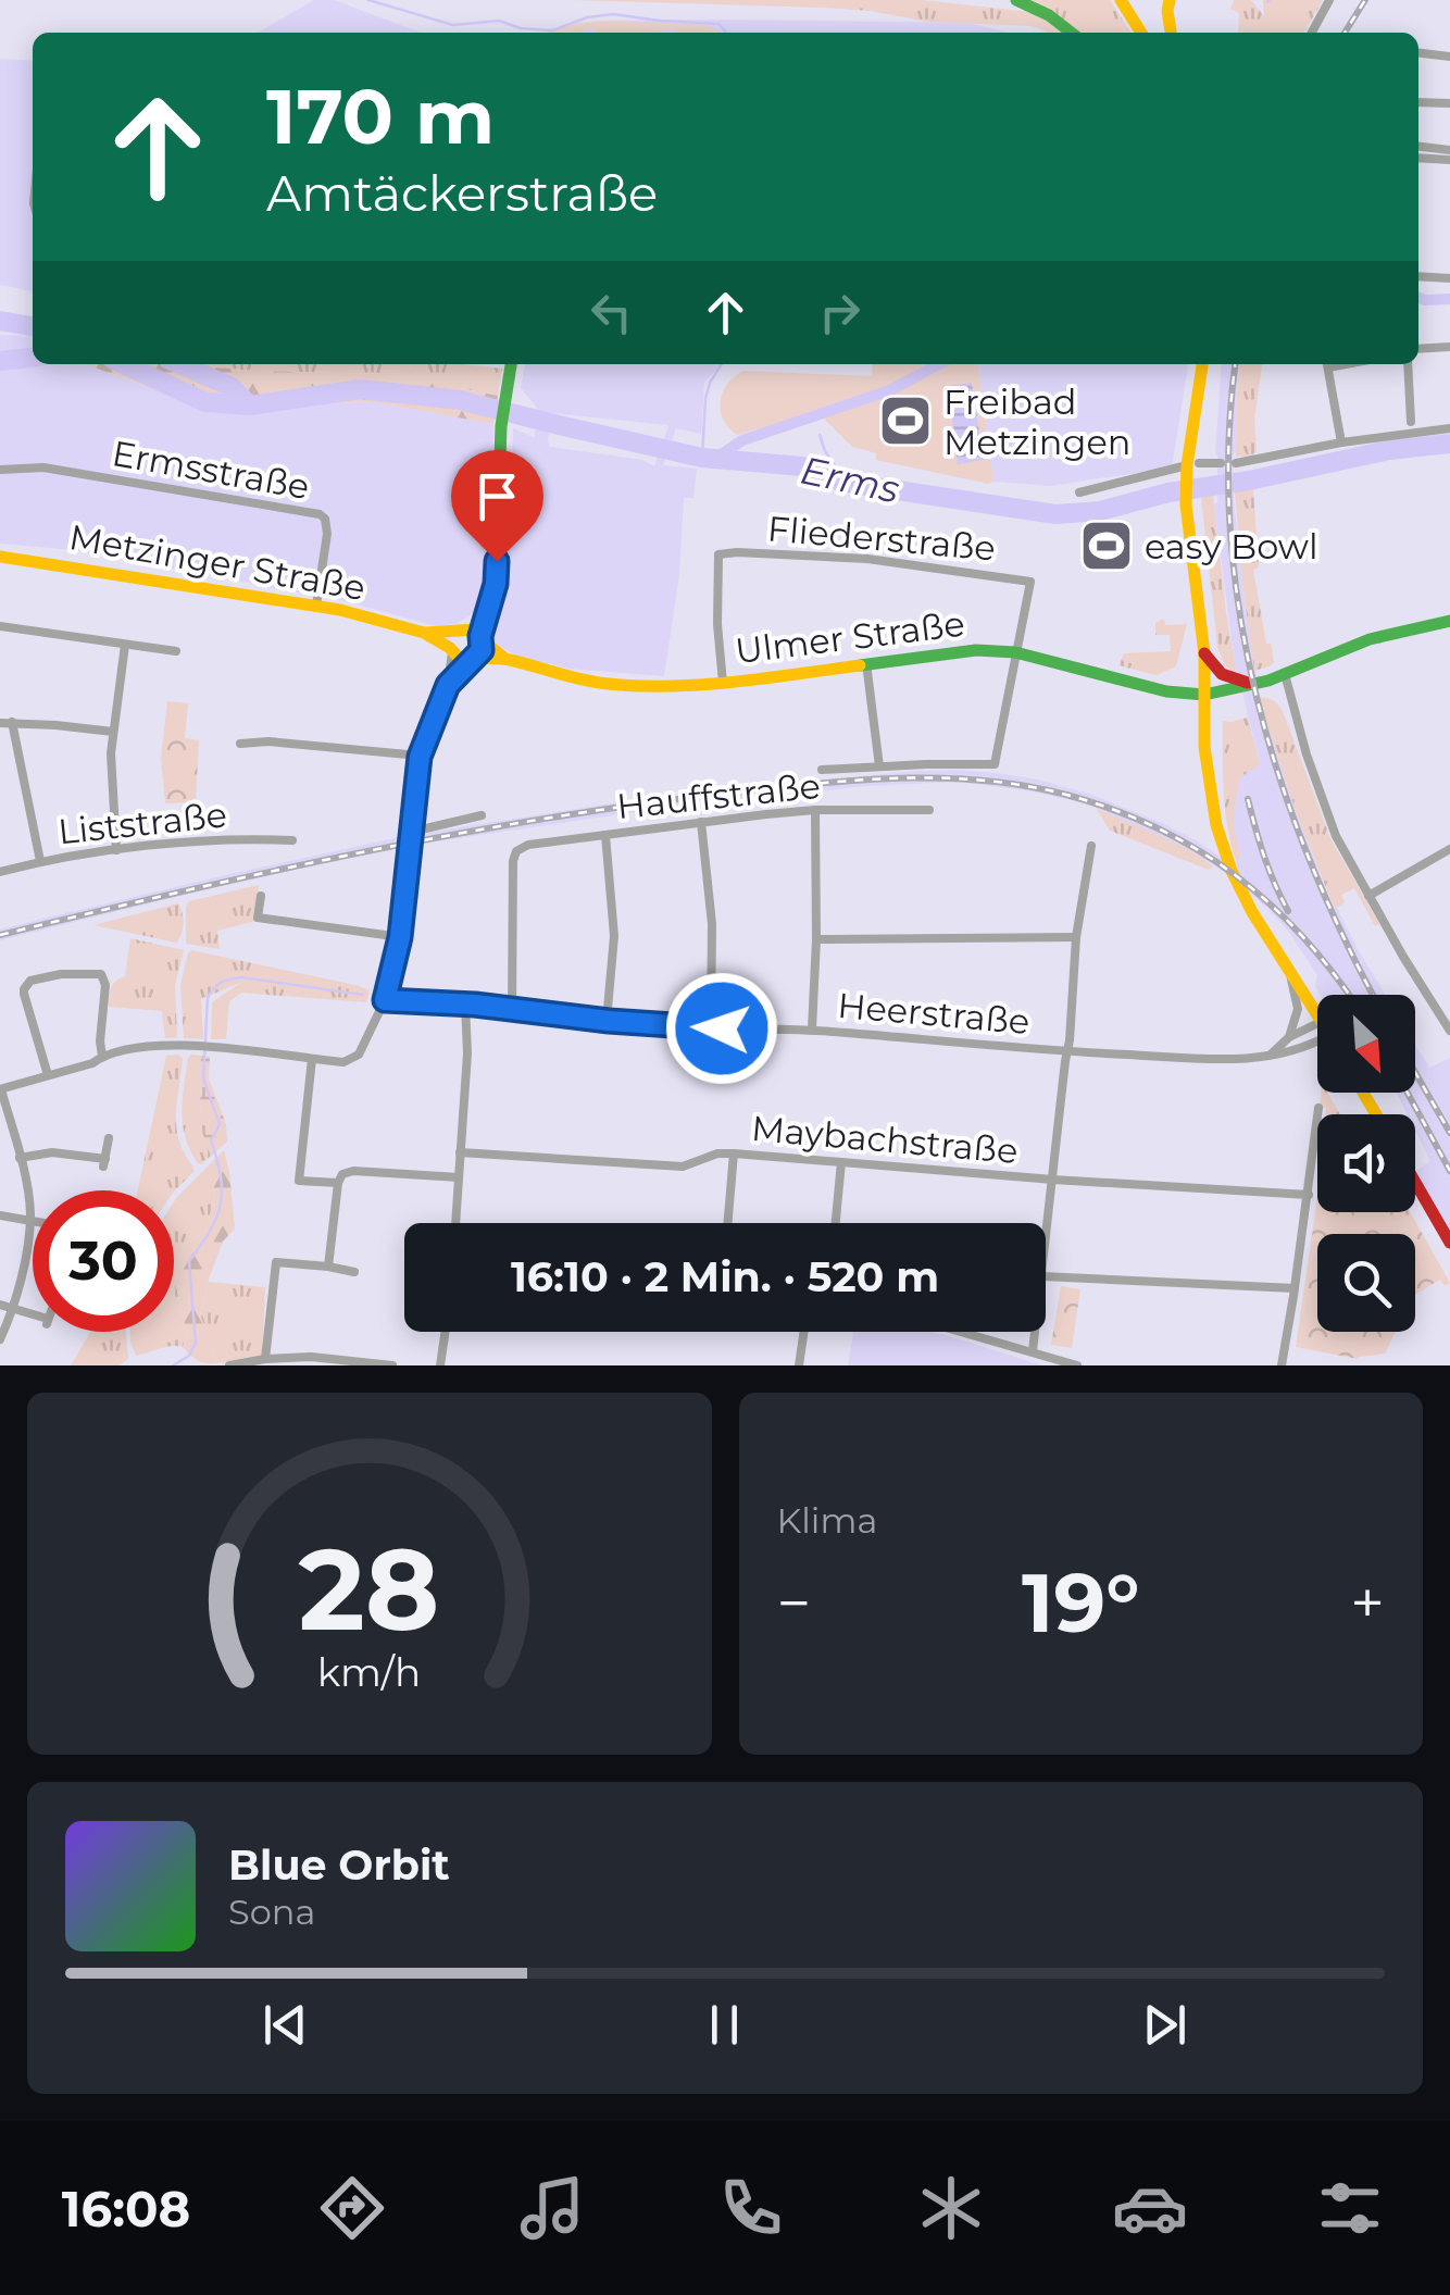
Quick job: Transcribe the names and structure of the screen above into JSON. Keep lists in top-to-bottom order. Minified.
{"streets":{"main road":["Metzinger Straße","Ulmer Straße"],"street":["Ermsstraße","Fliederstraße","Hauffstraße","Liststraße","Heerstraße","Maybachstraße"]},"crossings":[["Ermsstraße","Metzinger Straße"],["Fliederstraße","Ulmer Straße"],["Metzinger Straße","Ulmer Straße"],["Hauffstraße","Heerstraße"]],"water":["Erms"],"places":{"sports":["Freibad Metzingen","easy Bowl"]},"north":"bottom right","page":{"turn":["170 m","Amtäckerstraße"],"limit":"30","trip":"16:10 · 2 Min. · 520 m","tile":"Klima","heat":["−","19°","+"],"song":["Blue Orbit","Sona"],"tabs":"16:08","gauge":["28","km/h"]}}
